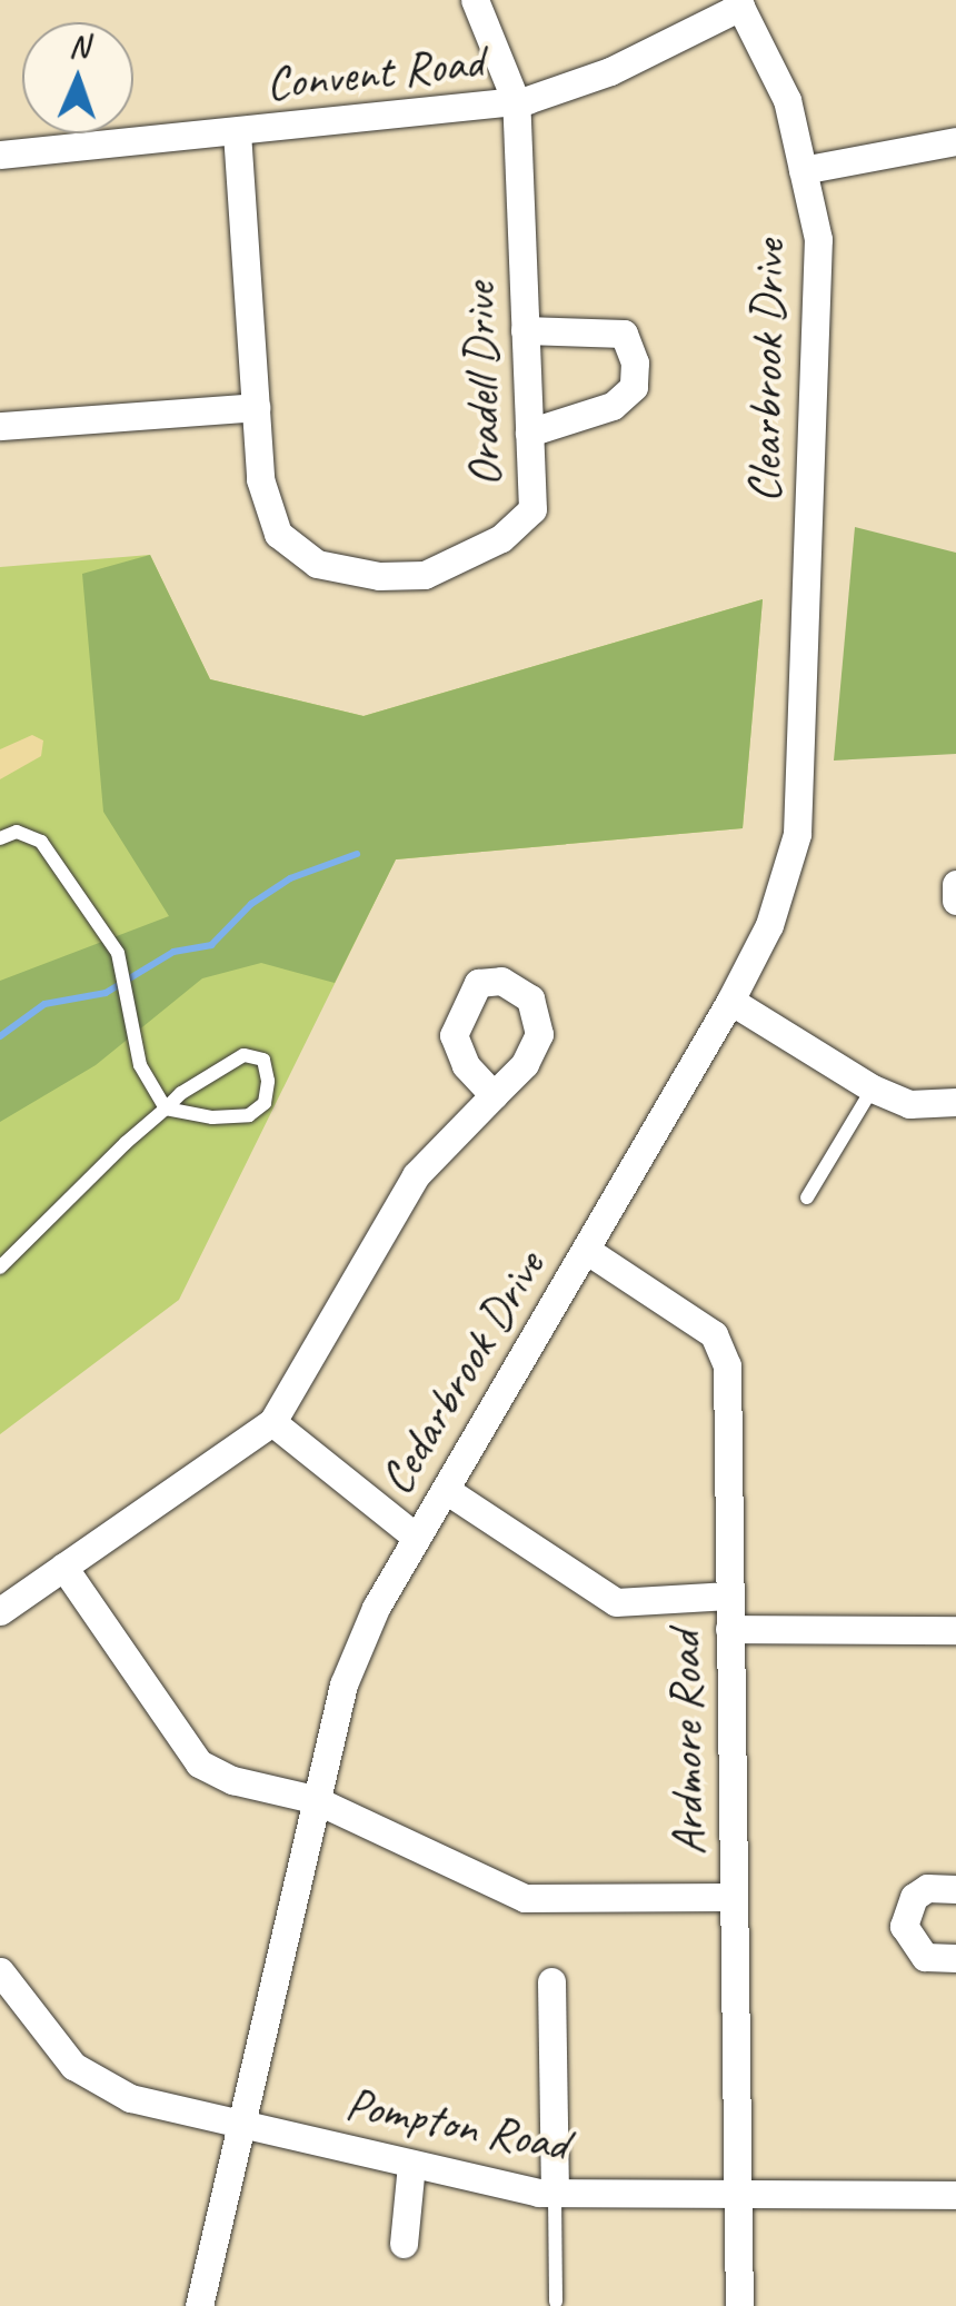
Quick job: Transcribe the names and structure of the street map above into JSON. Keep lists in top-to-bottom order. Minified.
{"streets":{"street":["Convent Road","Clearbrook Drive","Oradell Drive","Cedarbrook Drive","Ardmore Road","Pompton Road"]},"crossings":[["Convent Road","Clearbrook Drive"],["Convent Road","Oradell Drive"],["Clearbrook Drive","Cedarbrook Drive"],["Cedarbrook Drive","Ardmore Road"],["Cedarbrook Drive","Pompton Road"],["Ardmore Road","Pompton Road"]],"north":"top"}
